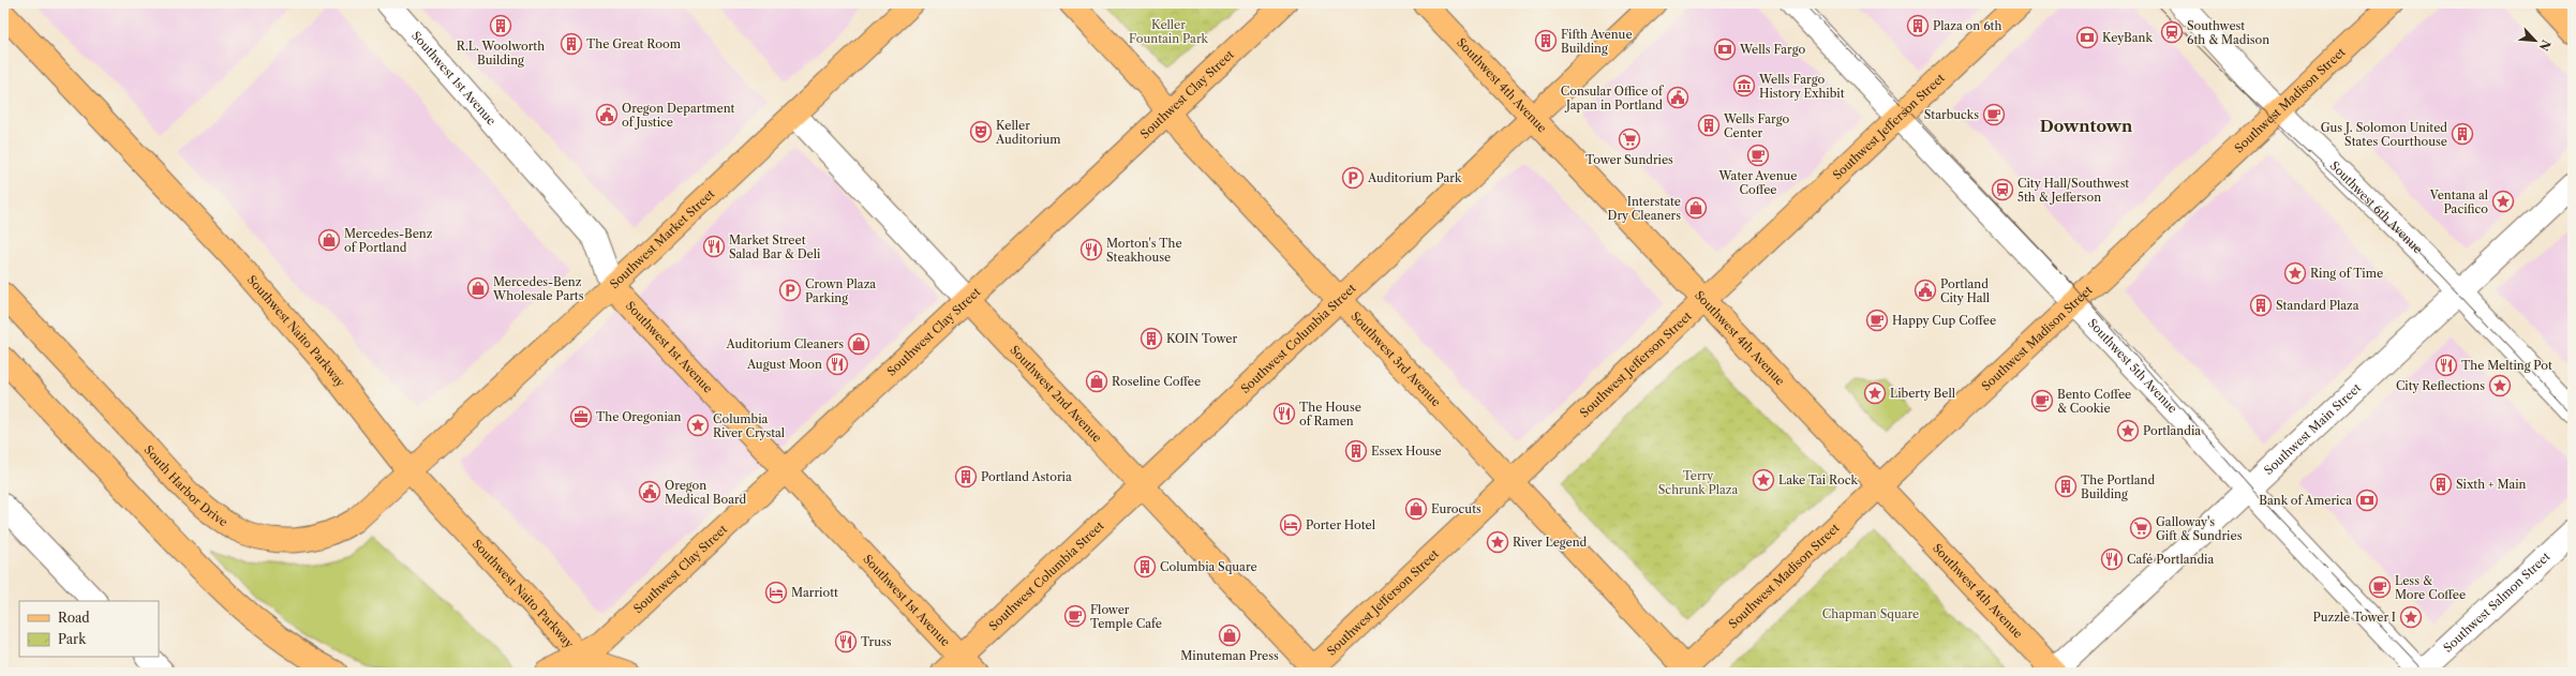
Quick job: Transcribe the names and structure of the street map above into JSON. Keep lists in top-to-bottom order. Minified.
{"streets":{"main road":["Southwest 1st Avenue","Southwest 4th Avenue","Southwest Clay Street","Southwest Madison Street","Southwest Jefferson Street","Southwest Market Street","Southwest Naito Parkway","Southwest Columbia Street","Southwest 3rd Avenue","Southwest 2nd Avenue","South Harbor Drive"],"street":["Southwest 6th Avenue","Southwest 5th Avenue","Southwest Main Street","Southwest Salmon Street"]},"crossings":[["Southwest 1st Avenue","Southwest Clay Street"],["Southwest 1st Avenue","Southwest Market Street"],["Southwest 1st Avenue","Southwest Columbia Street"],["Southwest 4th Avenue","Southwest Madison Street"],["Southwest 4th Avenue","Southwest Jefferson Street"],["Southwest 4th Avenue","Southwest Columbia Street"],["Southwest 4th Avenue","Southwest Main Street"],["Southwest Clay Street","Southwest Naito Parkway"],["Southwest Clay Street","Southwest 3rd Avenue"],["Southwest Clay Street","Southwest 2nd Avenue"],["Southwest Madison Street","Southwest 6th Avenue"],["Southwest Madison Street","Southwest 3rd Avenue"],["Southwest Madison Street","Southwest 5th Avenue"],["Southwest Jefferson Street","Southwest 3rd Avenue"],["Southwest Jefferson Street","Southwest 5th Avenue"],["Southwest Jefferson Street","Southwest 2nd Avenue"],["Southwest 6th Avenue","Southwest Main Street"],["Southwest Market Street","Southwest Naito Parkway"],["Southwest Market Street","Southwest 2nd Avenue"],["Southwest Market Street","South Harbor Drive"],["Southwest Naito Parkway","South Harbor Drive"],["Southwest Columbia Street","Southwest 3rd Avenue"],["Southwest Columbia Street","Southwest 2nd Avenue"],["Southwest 5th Avenue","Southwest Main Street"],["Southwest 5th Avenue","Southwest Salmon Street"]],"districts":["Downtown"],"parks":["Keller Fountain Park","Terry Schrunk Plaza","Chapman Square"],"places":{"building":["R.L. Woolworth Building","Plaza on 6th","Fifth Avenue Building","The Great Room","Wells Fargo Center","Gus J. Solomon United States Courthouse","Standard Plaza","KOIN Tower","Essex House","Portland Astoria","Sixth + Main","The Portland Building","Columbia Square"],"station":["Southwest 6th & Madison","City Hall/Southwest 5th & Jefferson"],"bank":["KeyBank","Wells Fargo","Bank of America"],"museum":["Wells Fargo History Exhibit"],"public building":["Consular Office of Japan in Portland","Oregon Department of Justice","Portland City Hall","Oregon Medical Board"],"cafe":["Starbucks","Water Avenue Coffee","Happy Cup Coffee","Bento Coffee & Cookie","Less & More Coffee","Flower Temple Cafe"],"theatre":["Keller Auditorium"],"supermarket":["Tower Sundries","Galloway's Gift & Sundries"],"parking":["Auditorium Park","Crown Plaza Parking"],"place":["Ventana al Pacifico","Ring of Time","City Reflections","Liberty Bell","Columbia River Crystal","Portlandia","Lake Tai Rock","River Legend","Puzzle Tower I"],"shop":["Interstate Dry Cleaners","Mercedes-Benz of Portland","Mercedes-Benz Wholesale Parts","Auditorium Cleaners","Roseline Coffee","Eurocuts","Minuteman Press"],"restaurant":["Market Street Salad Bar & Deli","Morton's The Steakhouse","August Moon","The Melting Pot","The House of Ramen","Café Portlandia","Truss"],"office":["The Oregonian"],"hotel":["Porter Hotel","Marriott"]},"legend":["Road","Park"],"north":"bottom right"}
